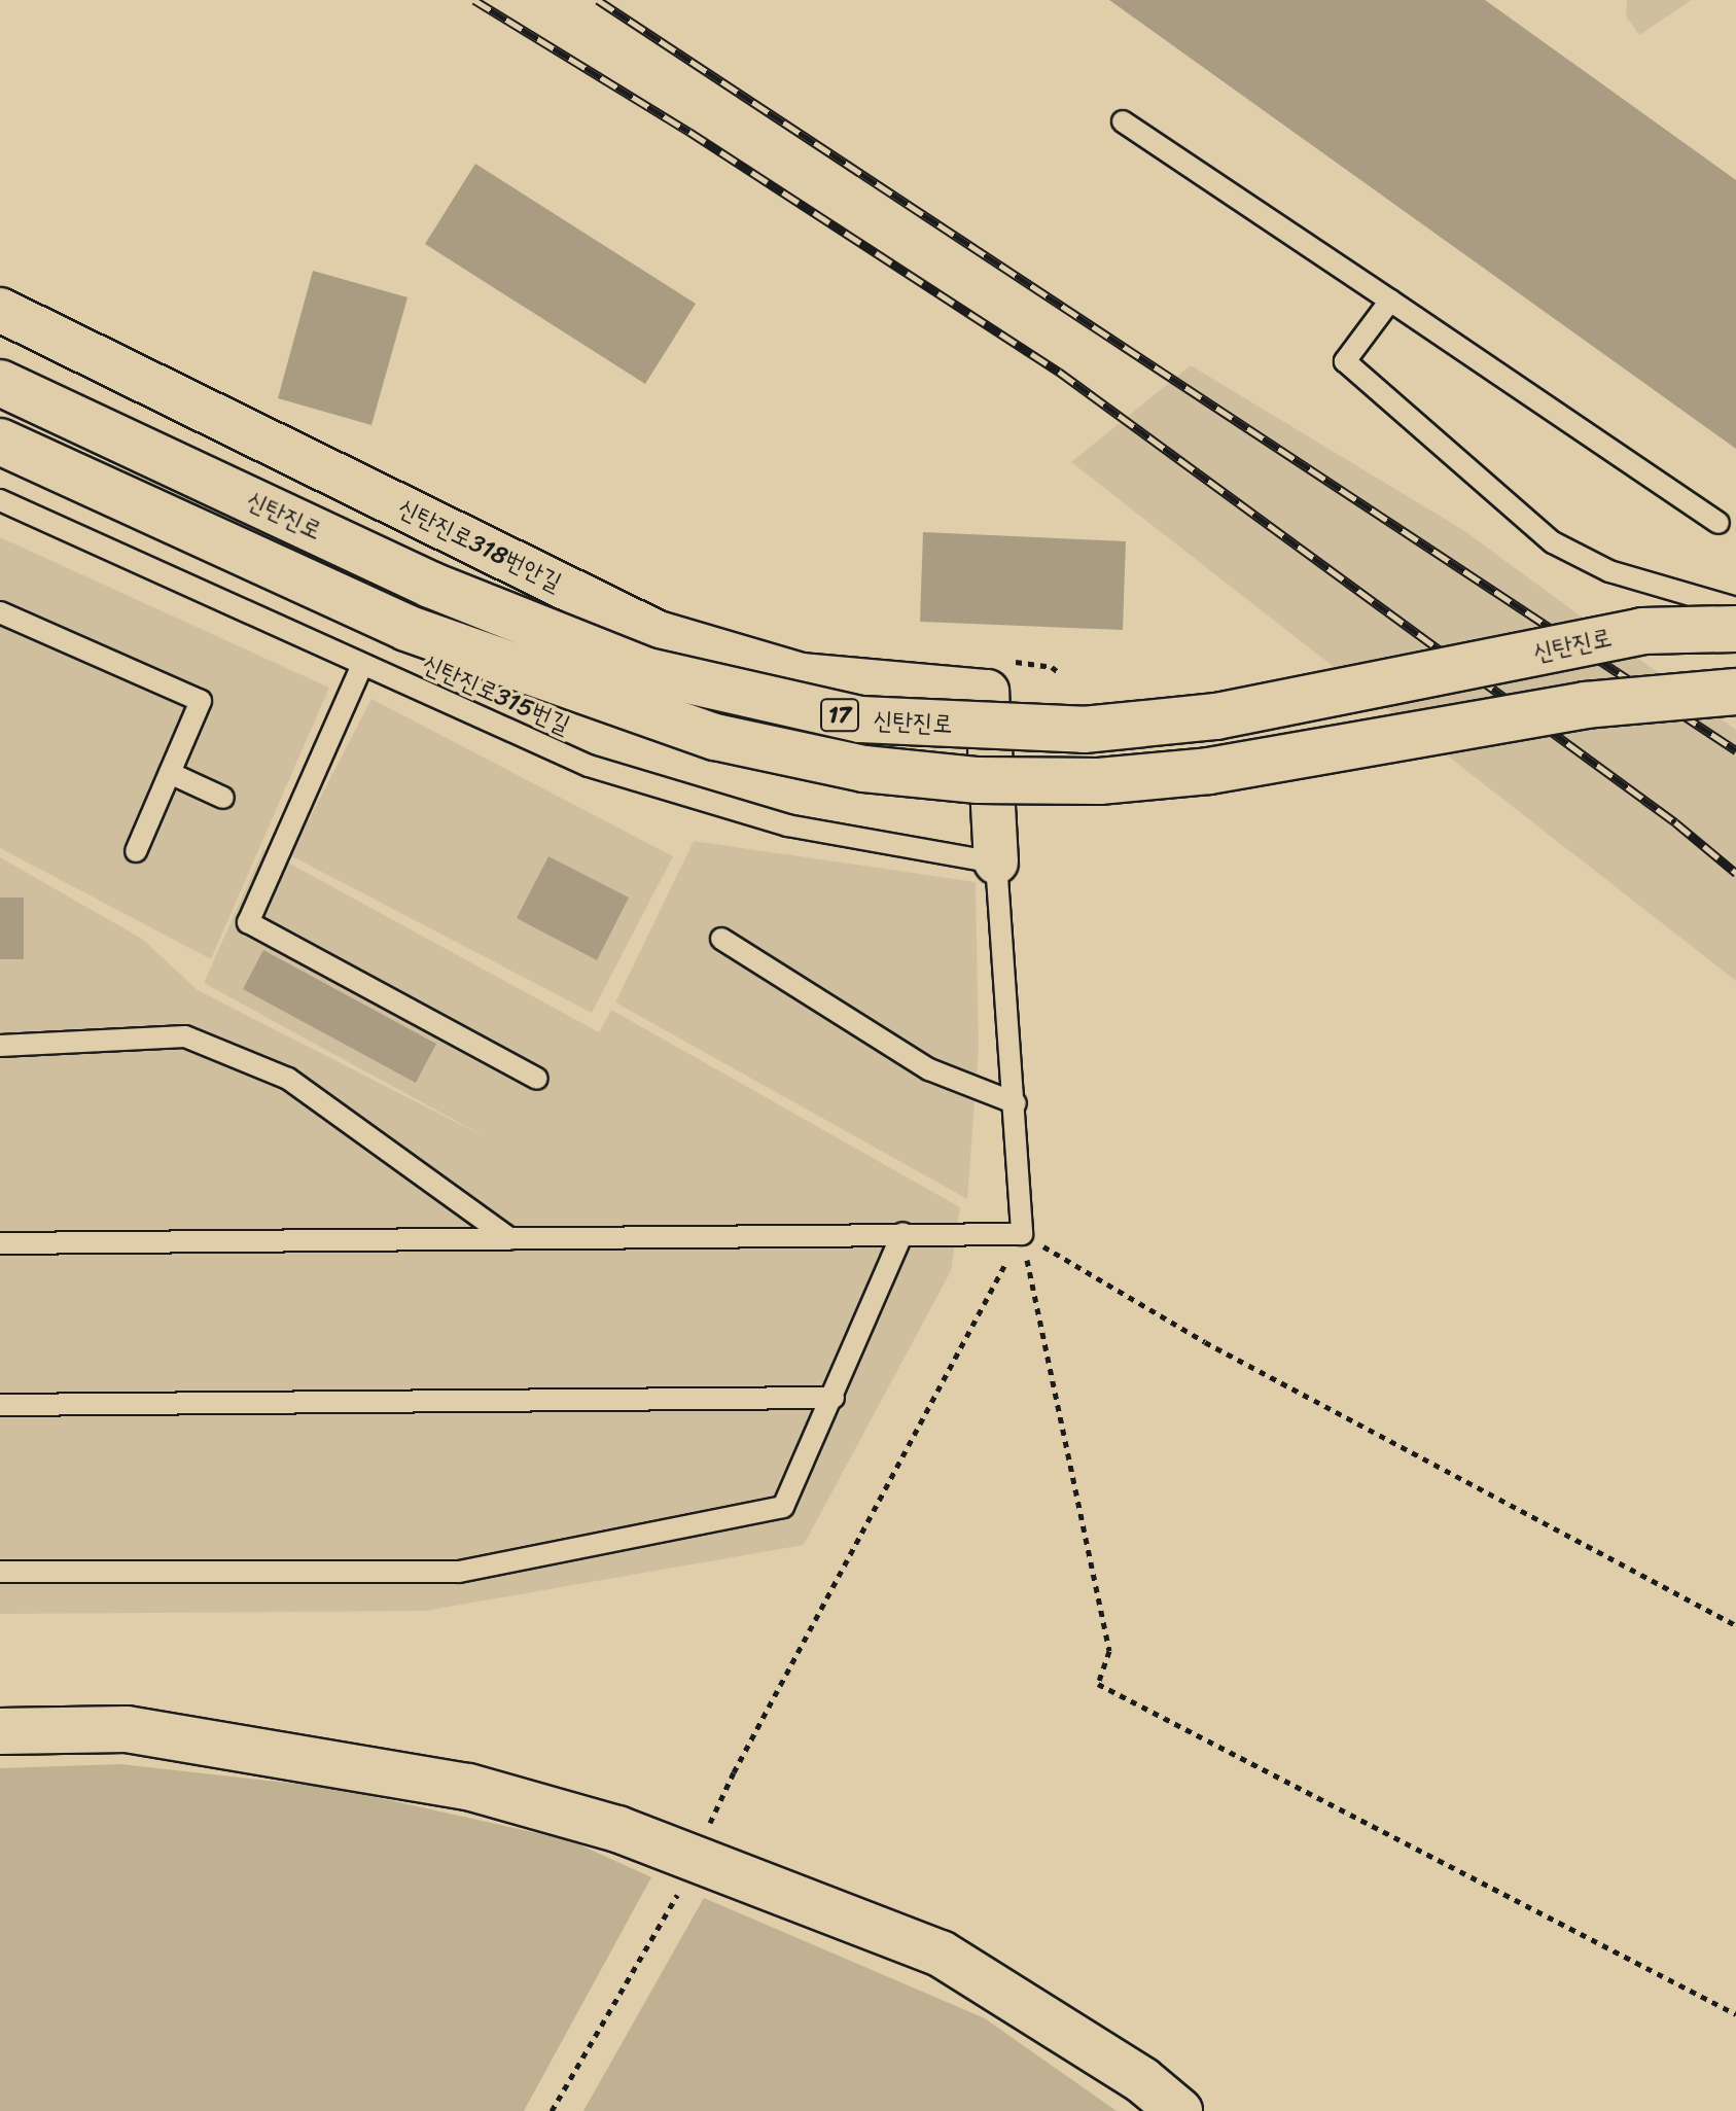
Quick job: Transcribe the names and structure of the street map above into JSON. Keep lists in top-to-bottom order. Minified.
{"streets":{"main road":["신탄진로","17"],"street":["신탄진로318번안길"],"lane":["신탄진로315번길"]},"crossings":[["신탄진로318번안길","신탄진로315번길"]]}
